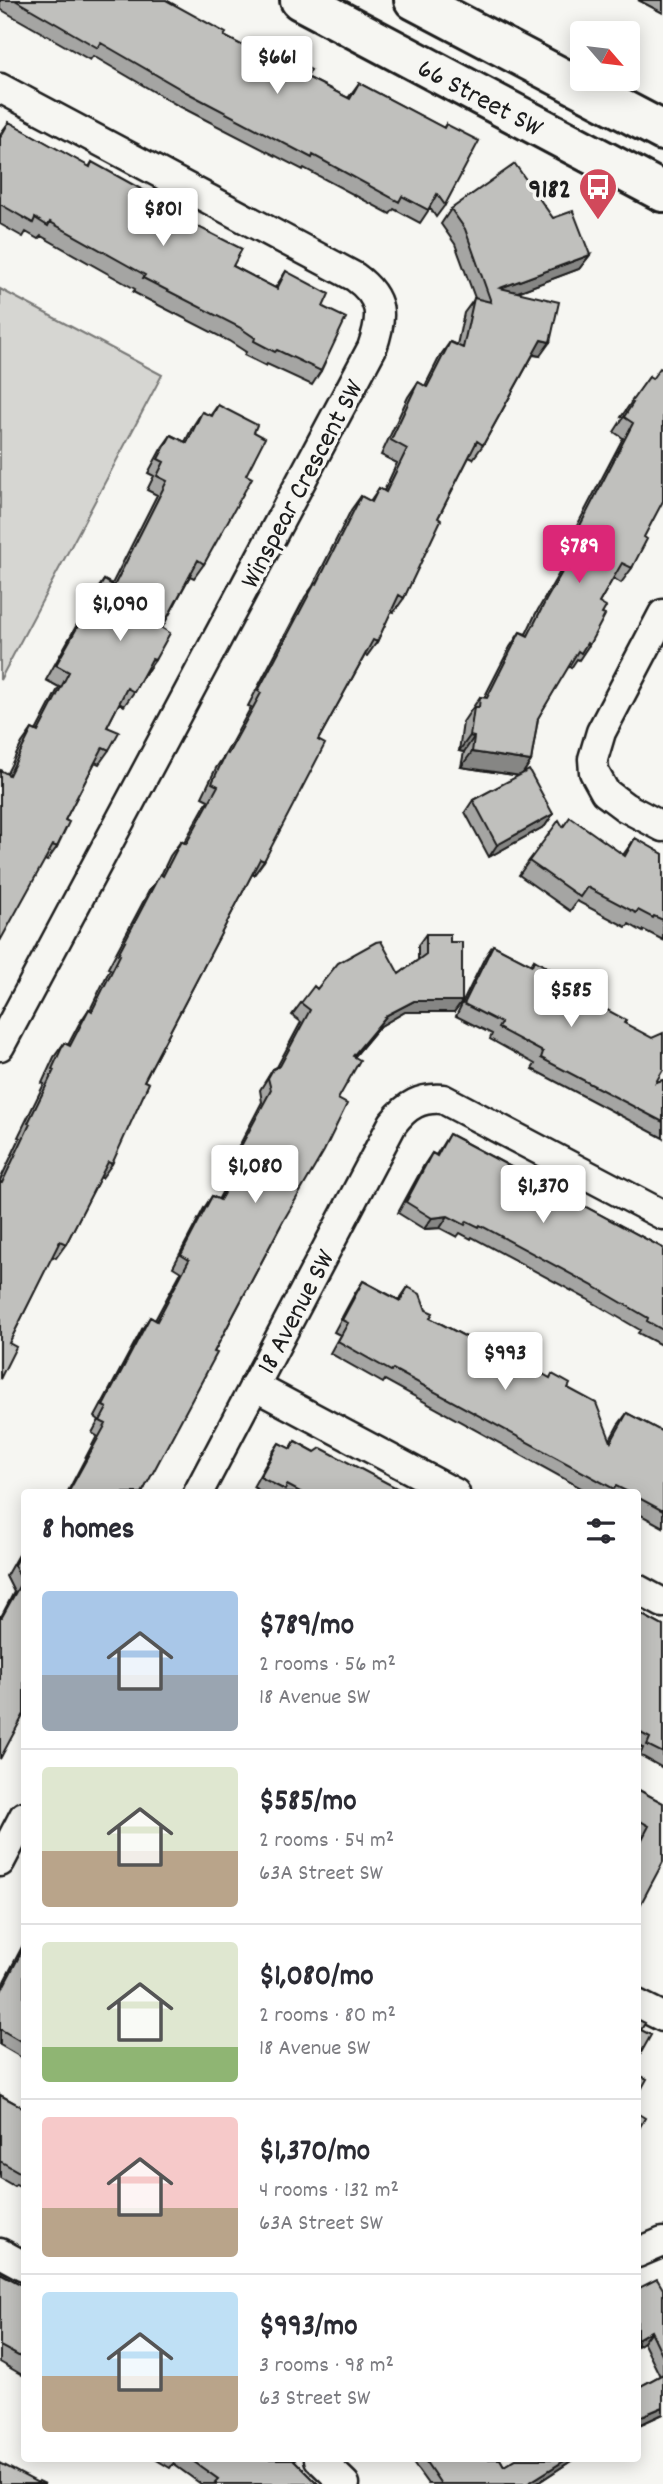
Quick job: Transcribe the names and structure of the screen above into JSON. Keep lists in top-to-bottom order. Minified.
{"streets":{"main road":["66 Street SW"],"street":["Winspear Crescent SW","18 Avenue SW"]},"places":{"bus stop":["9182"]},"north":"bottom right","page":{"price":["$661","$801","$789","$1,090","$585","$1,080","$1,370","$993"],"heading":"8 homes","list":[{"name":"$789/mo","note":"2 rooms · 56 m² · 18 Avenue SW"},{"name":"$585/mo","note":"2 rooms · 54 m² · 63A Street SW"},{"name":"$1,080/mo","note":"2 rooms · 80 m² · 18 Avenue SW"},{"name":"$1,370/mo","note":"4 rooms · 132 m² · 63A Street SW"},{"name":"$993/mo","note":"3 rooms · 98 m² · 63 Street SW"}]}}
